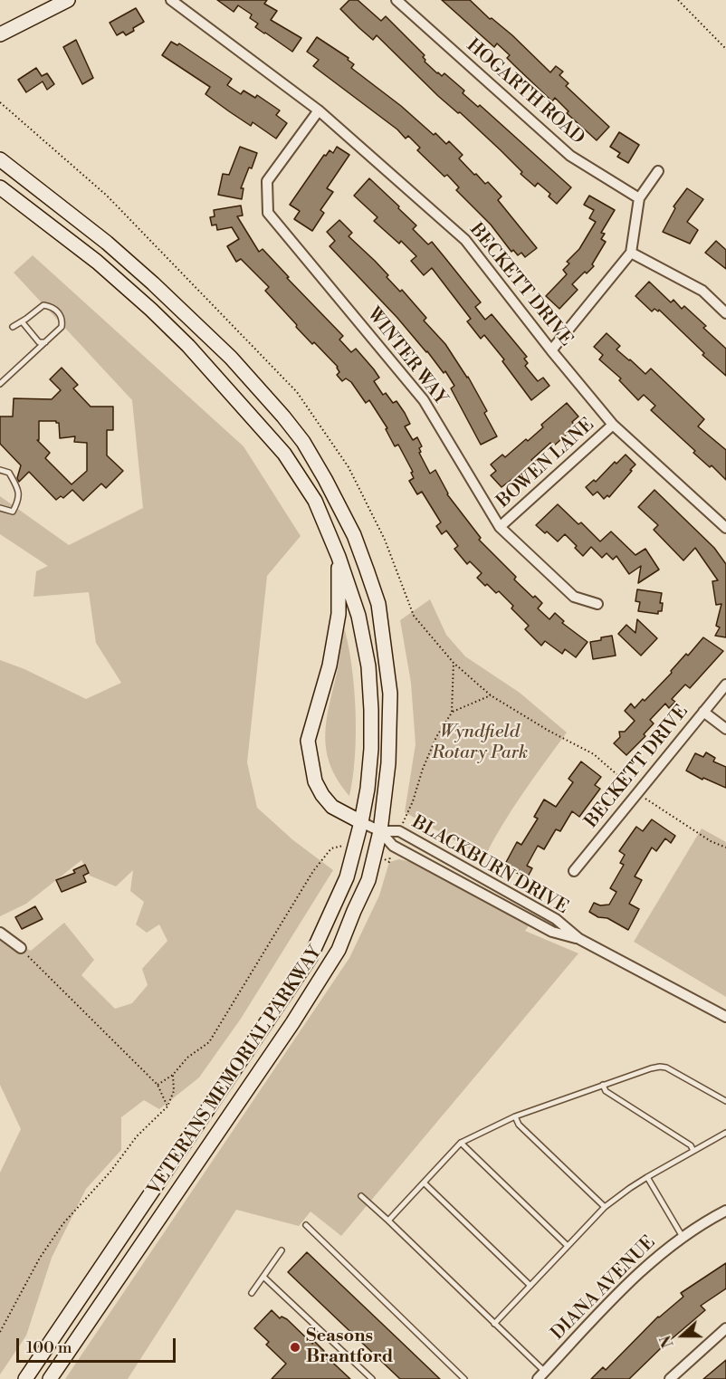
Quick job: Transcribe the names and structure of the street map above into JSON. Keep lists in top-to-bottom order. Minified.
{"streets":{"main road":["VETERANS MEMORIAL PARKWAY"],"street":["HOGARTH ROAD","BECKETT DRIVE","WINTER WAY","BOWEN LANE","BLACKBURN DRIVE","DIANA AVENUE"]},"crossings":[["BECKETT DRIVE","WINTER WAY"],["BECKETT DRIVE","BOWEN LANE"],["WINTER WAY","BOWEN LANE"],["BLACKBURN DRIVE","VETERANS MEMORIAL PARKWAY"]],"parks":["Wyndfield Rotary Park"],"places":["Seasons Brantford"],"scale_bar":"100 m","north":"left"}
